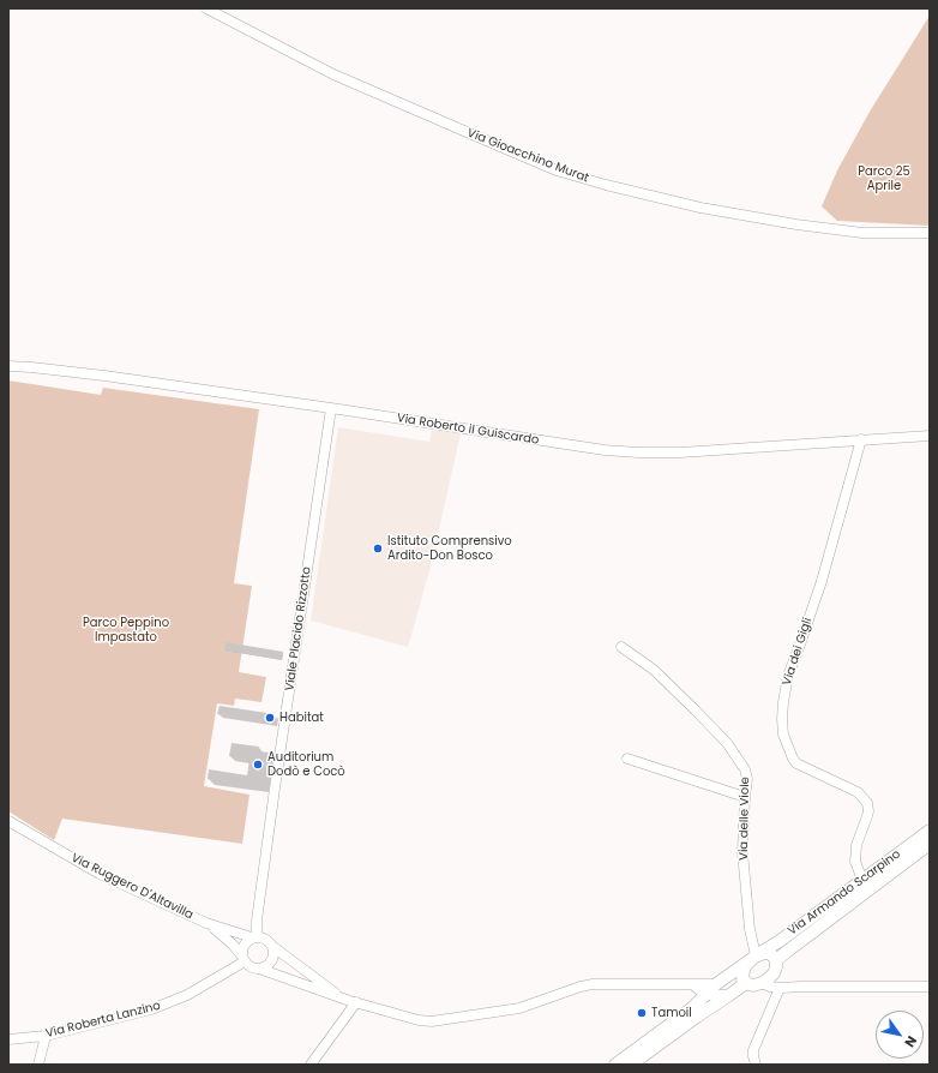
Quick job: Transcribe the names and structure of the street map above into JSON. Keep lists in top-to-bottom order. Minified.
{"streets":{"street":["Via Gioacchino Murat","Via Roberto il Guiscardo","Viale Placido Rizzotto","Via dei Gigli","Via delle Viole","Via Ruggero D'Altavilla","Via Armando Scarpino","Via Roberta Lanzino"]},"crossings":[["Via Roberto il Guiscardo","Viale Placido Rizzotto"],["Via Roberto il Guiscardo","Via dei Gigli"],["Viale Placido Rizzotto","Via Ruggero D'Altavilla"],["Viale Placido Rizzotto","Via Roberta Lanzino"],["Via dei Gigli","Via Armando Scarpino"],["Via delle Viole","Via Armando Scarpino"],["Via Ruggero D'Altavilla","Via Roberta Lanzino"]],"parks":["Parco 25 Aprile","Parco Peppino Impastato"],"places":["Istituto Comprensivo Ardito-Don Bosco","Habitat","Auditorium Dodò e Cocò","Tamoil"],"north":"bottom right"}
